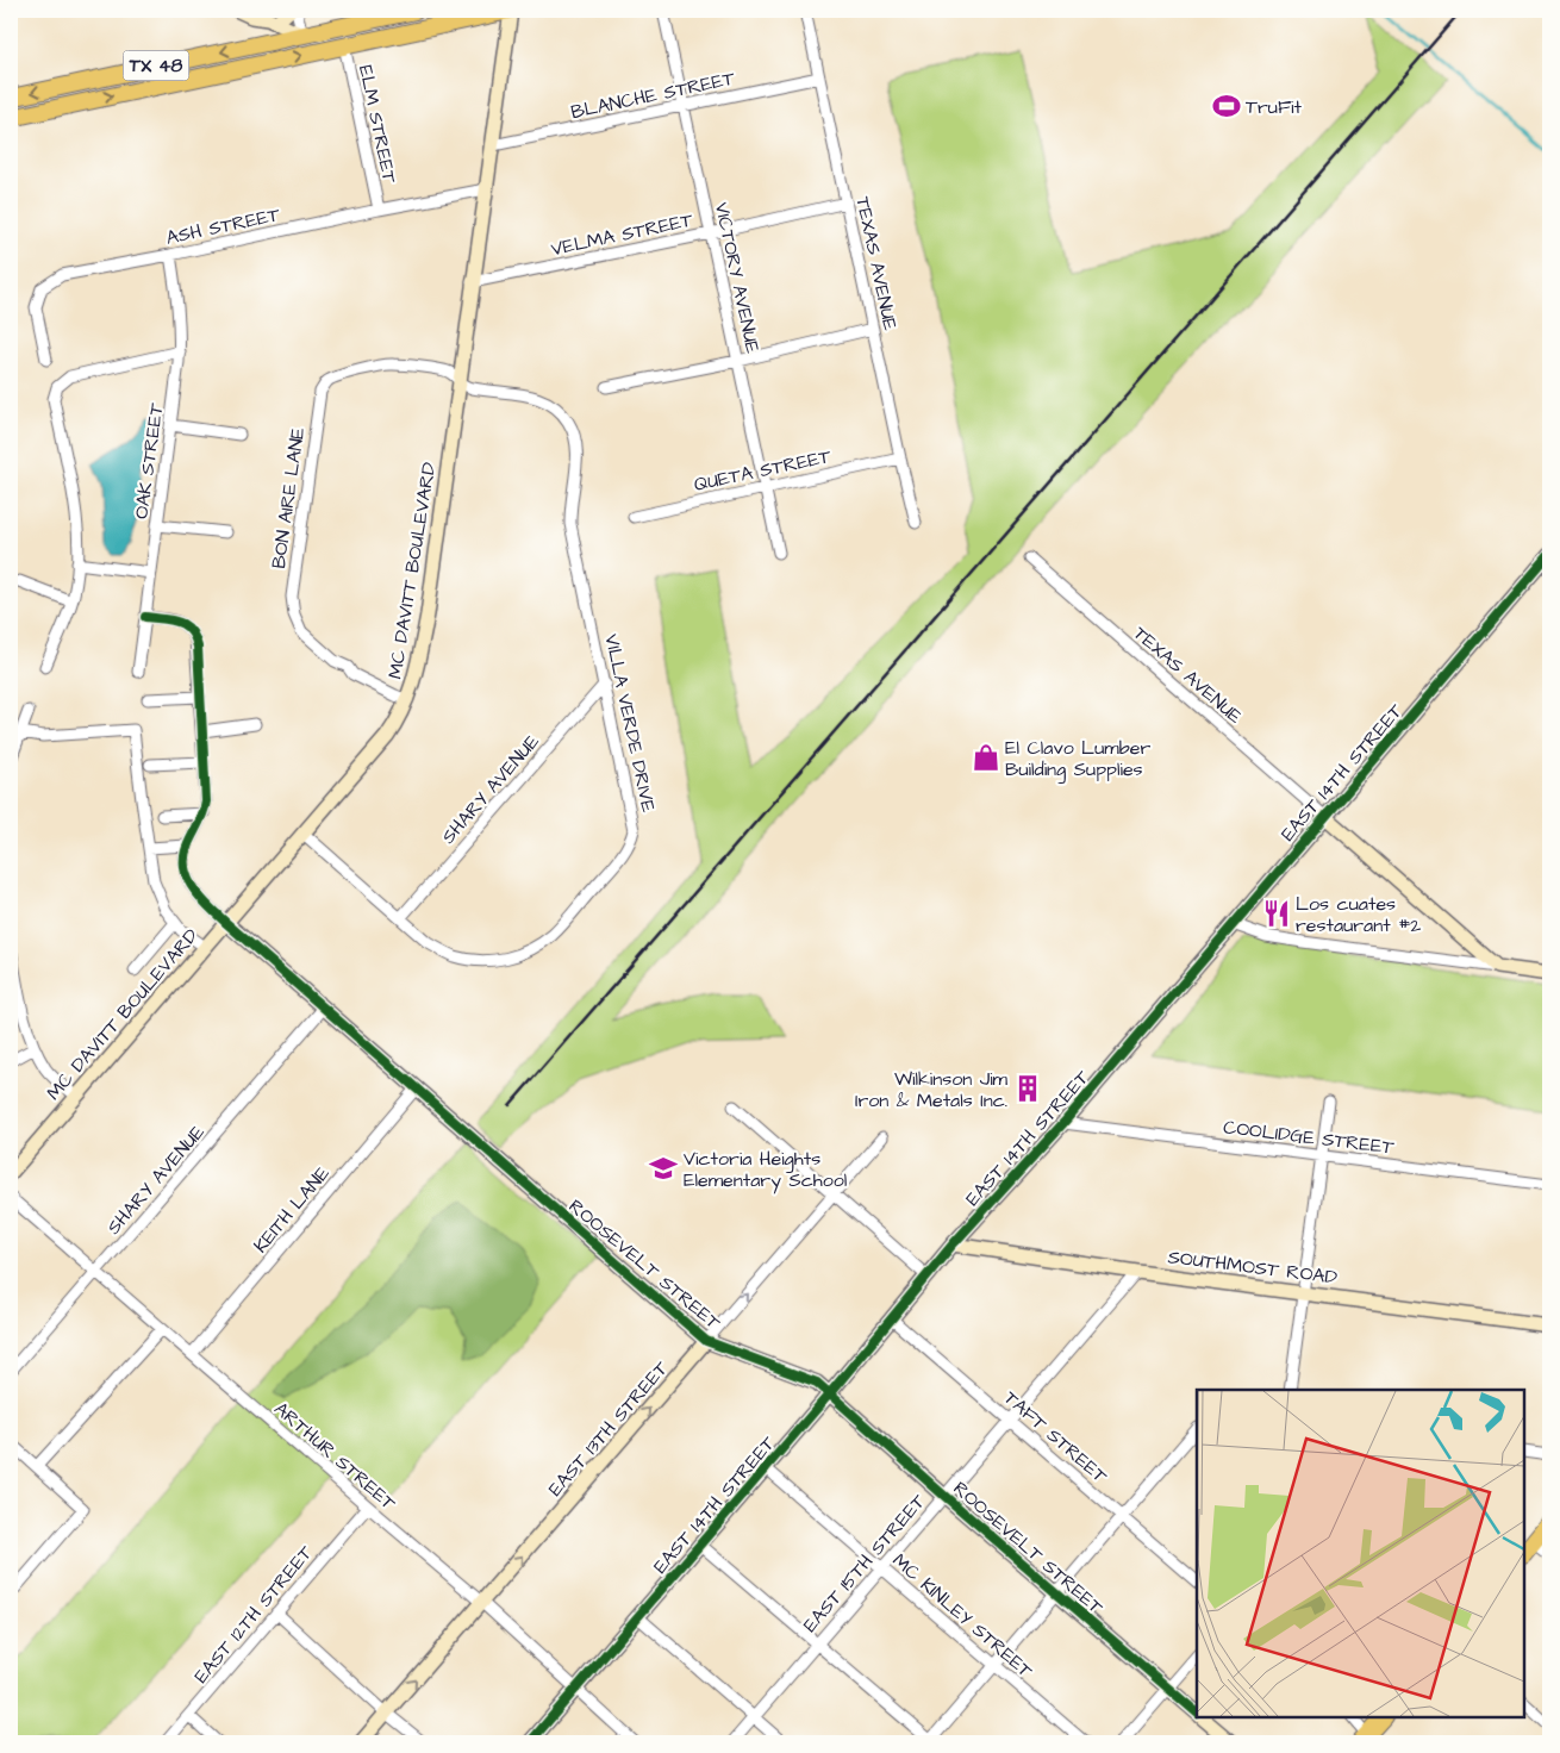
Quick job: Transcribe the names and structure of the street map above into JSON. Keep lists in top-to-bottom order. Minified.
{"streets":{"main road":["TX 48"],"street":["BLANCHE STREET","ELM STREET","ASH STREET","VELMA STREET","TEXAS AVENUE","VICTORY AVENUE","OAK STREET","QUETA STREET","BON AIRE LANE","MC DAVITT BOULEVARD","VILLA VERDE DRIVE","EAST 14TH STREET","SHARY AVENUE","COOLIDGE STREET","KEITH LANE","ROOSEVELT STREET","SOUTHMOST ROAD","EAST 13TH STREET","TAFT STREET","ARTHUR STREET","EAST 15TH STREET","EAST 12TH STREET","MC KINLEY STREET"]},"crossings":[["TX 48","ELM STREET"],["TX 48","MC DAVITT BOULEVARD"],["BLANCHE STREET","TEXAS AVENUE"],["BLANCHE STREET","VICTORY AVENUE"],["BLANCHE STREET","MC DAVITT BOULEVARD"],["ELM STREET","ASH STREET"],["ASH STREET","OAK STREET"],["ASH STREET","MC DAVITT BOULEVARD"],["VELMA STREET","TEXAS AVENUE"],["VELMA STREET","VICTORY AVENUE"],["VELMA STREET","MC DAVITT BOULEVARD"],["TEXAS AVENUE","QUETA STREET"],["TEXAS AVENUE","EAST 14TH STREET"],["VICTORY AVENUE","QUETA STREET"],["BON AIRE LANE","MC DAVITT BOULEVARD"],["BON AIRE LANE","VILLA VERDE DRIVE"],["MC DAVITT BOULEVARD","VILLA VERDE DRIVE"],["MC DAVITT BOULEVARD","ROOSEVELT STREET"],["VILLA VERDE DRIVE","SHARY AVENUE"],["EAST 14TH STREET","COOLIDGE STREET"],["EAST 14TH STREET","ROOSEVELT STREET"],["EAST 14TH STREET","SOUTHMOST ROAD"],["EAST 14TH STREET","TAFT STREET"],["EAST 14TH STREET","ARTHUR STREET"],["EAST 14TH STREET","MC KINLEY STREET"],["SHARY AVENUE","ROOSEVELT STREET"],["SHARY AVENUE","ARTHUR STREET"],["KEITH LANE","ROOSEVELT STREET"],["KEITH LANE","ARTHUR STREET"],["ROOSEVELT STREET","EAST 13TH STREET"],["ROOSEVELT STREET","EAST 15TH STREET"],["SOUTHMOST ROAD","EAST 15TH STREET"],["EAST 13TH STREET","ARTHUR STREET"],["TAFT STREET","EAST 15TH STREET"],["ARTHUR STREET","EAST 12TH STREET"],["EAST 15TH STREET","MC KINLEY STREET"]],"one_way":["EAST 13TH STREET"],"places":{"sports":["TruFit"],"shop":["El Clavo Lumber Building Supplies"],"restaurant":["Los cuates restaurant #2"],"building":["Wilkinson Jim Iron & Metals Inc."],"school or university":["Victoria Heights Elementary School"]}}
